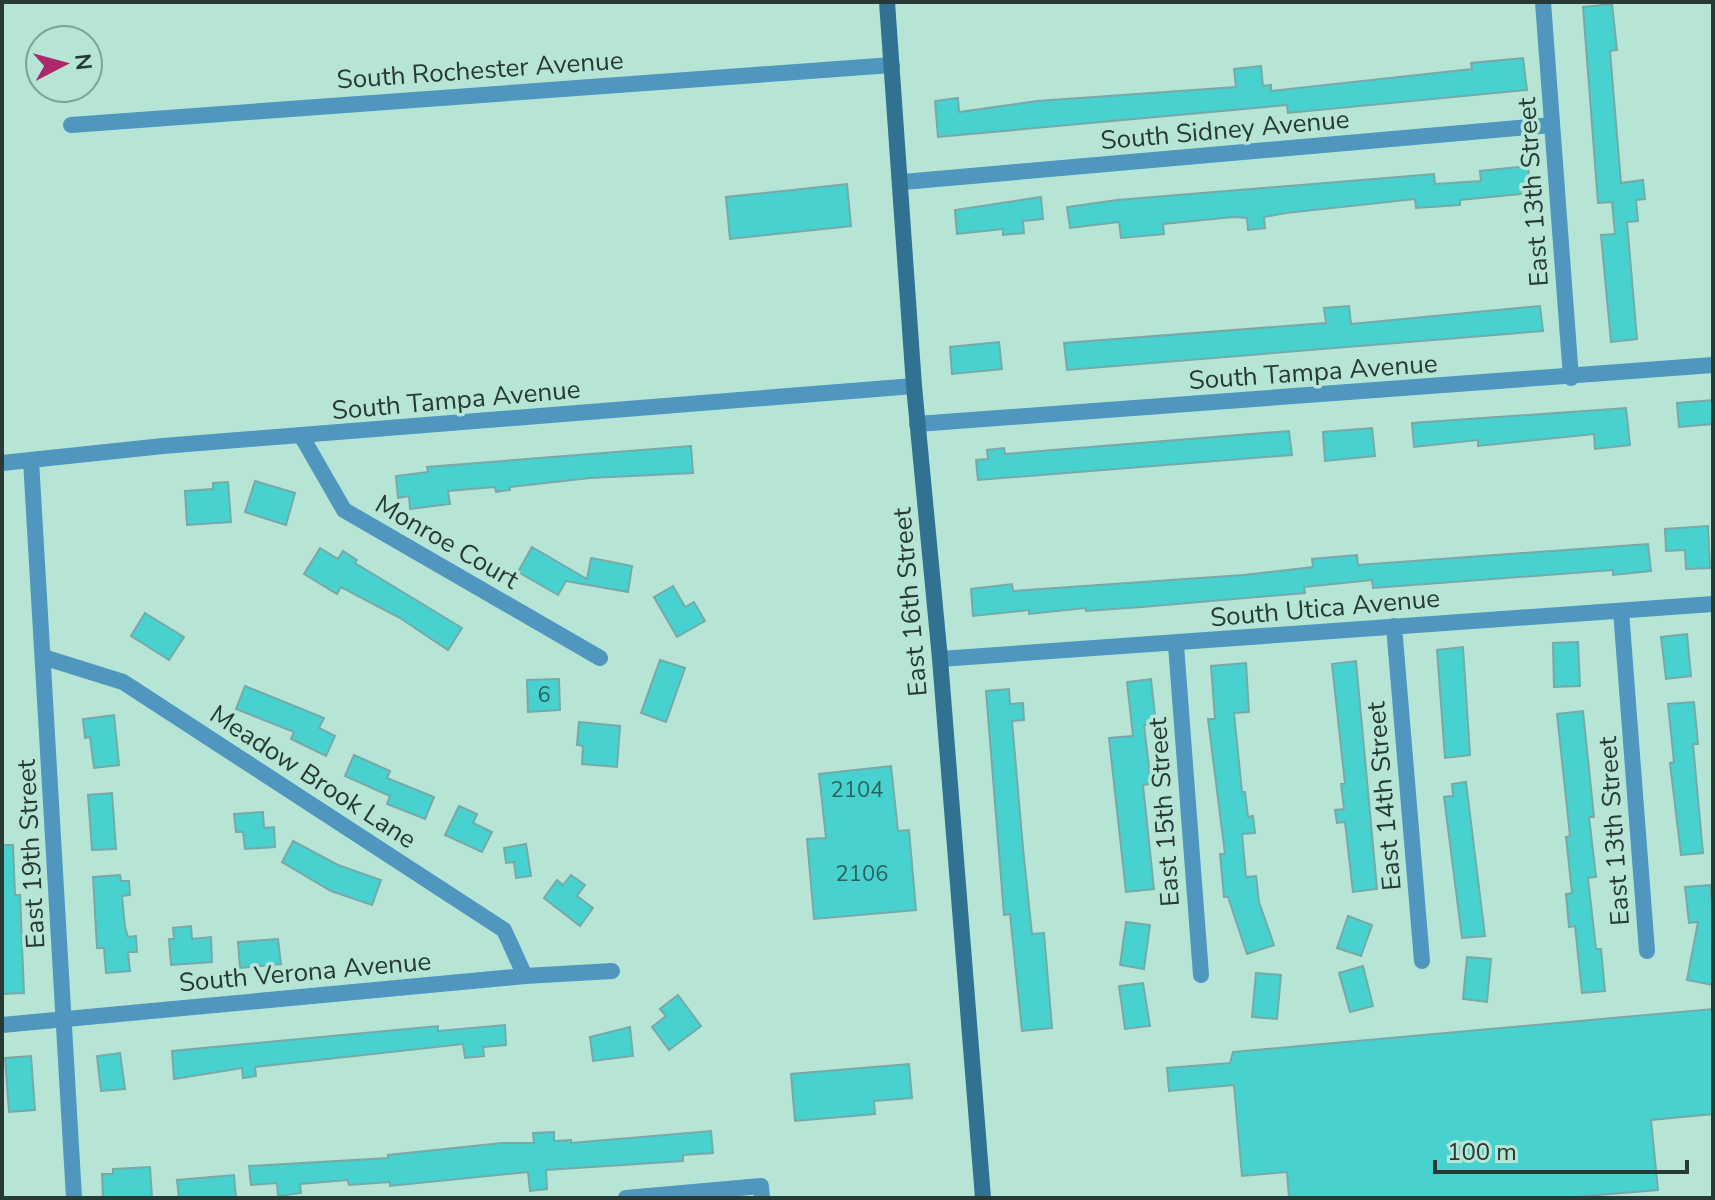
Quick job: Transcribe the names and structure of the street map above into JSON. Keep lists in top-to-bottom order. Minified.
{"streets":{"street":["South Rochester Avenue","South Sidney Avenue","East 13th Street","South Tampa Avenue","Monroe Court","East 16th Street","South Utica Avenue","Meadow Brook Lane","East 14th Street","East 15th Street","East 19th Street","South Verona Avenue"]},"crossings":[["South Rochester Avenue","East 16th Street"],["South Sidney Avenue","East 13th Street"],["South Sidney Avenue","East 16th Street"],["East 13th Street","South Tampa Avenue"],["East 13th Street","South Utica Avenue"],["South Tampa Avenue","Monroe Court"],["South Tampa Avenue","East 16th Street"],["South Tampa Avenue","East 19th Street"],["East 16th Street","South Utica Avenue"],["South Utica Avenue","East 14th Street"],["South Utica Avenue","East 15th Street"],["Meadow Brook Lane","East 19th Street"],["Meadow Brook Lane","South Verona Avenue"],["East 19th Street","South Verona Avenue"]],"house_numbers":["6","2104","2106"],"scale_bar":"100 m","north":"right"}
